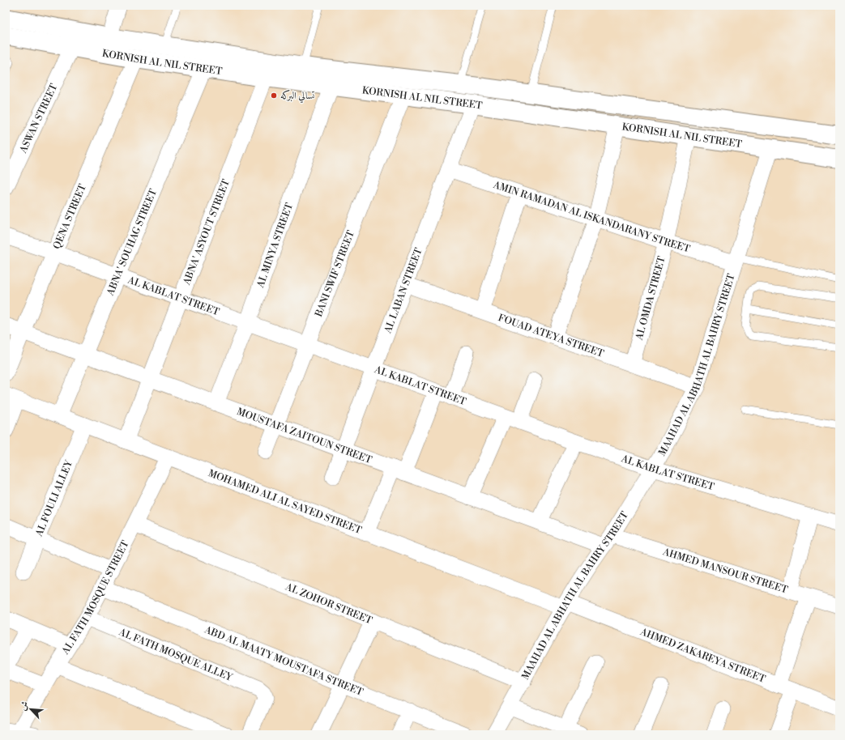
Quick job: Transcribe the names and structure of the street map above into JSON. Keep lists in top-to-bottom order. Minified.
{"streets":{"main road":["KORNISH AL NIL STREET"],"street":["ASWAN STREET","QENA STREET","AMIN RAMADAN AL ISKANDARANY STREET","ABNA' ASYOUT STREET","ABNA' SOUHAG STREET","AL MINYA STREET","BANI SWIF STREET","AL LABAN STREET","AL KABLAT STREET","AL OMDA STREET","FOUAD ATEYA STREET","MAAHAD AL ABHATH AL BAHRY STREET","MOUSTAFA ZAITOUN STREET","AL FOULI ALLEY","MOHAMED ALI AL SAYED STREET","AHMED MANSOUR STREET","AL FATH MOSQUE STREET","AL ZOHOR STREET","AL FATH MOSQUE ALLEY","AHMED ZAKAREYA STREET","ABD AL MAATY MOUSTAFA STREET"]},"crossings":[["KORNISH AL NIL STREET","ASWAN STREET"],["KORNISH AL NIL STREET","QENA STREET"],["KORNISH AL NIL STREET","ABNA' ASYOUT STREET"],["KORNISH AL NIL STREET","ABNA' SOUHAG STREET"],["KORNISH AL NIL STREET","AL MINYA STREET"],["KORNISH AL NIL STREET","BANI SWIF STREET"],["KORNISH AL NIL STREET","AL LABAN STREET"],["KORNISH AL NIL STREET","AL OMDA STREET"],["KORNISH AL NIL STREET","MAAHAD AL ABHATH AL BAHRY STREET"],["QENA STREET","AL KABLAT STREET"],["QENA STREET","MOUSTAFA ZAITOUN STREET"],["AMIN RAMADAN AL ISKANDARANY STREET","AL LABAN STREET"],["AMIN RAMADAN AL ISKANDARANY STREET","AL OMDA STREET"],["AMIN RAMADAN AL ISKANDARANY STREET","MAAHAD AL ABHATH AL BAHRY STREET"],["ABNA' ASYOUT STREET","AL KABLAT STREET"],["ABNA' ASYOUT STREET","MOUSTAFA ZAITOUN STREET"],["ABNA' ASYOUT STREET","MOHAMED ALI AL SAYED STREET"],["ABNA' SOUHAG STREET","AL KABLAT STREET"],["ABNA' SOUHAG STREET","MOUSTAFA ZAITOUN STREET"],["ABNA' SOUHAG STREET","MOHAMED ALI AL SAYED STREET"],["AL MINYA STREET","AL KABLAT STREET"],["AL MINYA STREET","MOUSTAFA ZAITOUN STREET"],["BANI SWIF STREET","AL KABLAT STREET"],["BANI SWIF STREET","MOUSTAFA ZAITOUN STREET"],["AL LABAN STREET","AL KABLAT STREET"],["AL LABAN STREET","FOUAD ATEYA STREET"],["AL LABAN STREET","MOUSTAFA ZAITOUN STREET"],["AL KABLAT STREET","MAAHAD AL ABHATH AL BAHRY STREET"],["AL OMDA STREET","FOUAD ATEYA STREET"],["FOUAD ATEYA STREET","MAAHAD AL ABHATH AL BAHRY STREET"],["MAAHAD AL ABHATH AL BAHRY STREET","MOUSTAFA ZAITOUN STREET"],["MAAHAD AL ABHATH AL BAHRY STREET","MOHAMED ALI AL SAYED STREET"],["MAAHAD AL ABHATH AL BAHRY STREET","AHMED MANSOUR STREET"],["MAAHAD AL ABHATH AL BAHRY STREET","AL ZOHOR STREET"],["MAAHAD AL ABHATH AL BAHRY STREET","AHMED ZAKAREYA STREET"],["MOUSTAFA ZAITOUN STREET","AHMED MANSOUR STREET"],["AL FOULI ALLEY","MOHAMED ALI AL SAYED STREET"],["MOHAMED ALI AL SAYED STREET","AL FATH MOSQUE STREET"],["MOHAMED ALI AL SAYED STREET","AHMED ZAKAREYA STREET"],["AL FATH MOSQUE STREET","AL ZOHOR STREET"],["AL FATH MOSQUE STREET","AL FATH MOSQUE ALLEY"],["AL FATH MOSQUE STREET","ABD AL MAATY MOUSTAFA STREET"]],"places":["تسالي البركه"],"north":"top left"}
